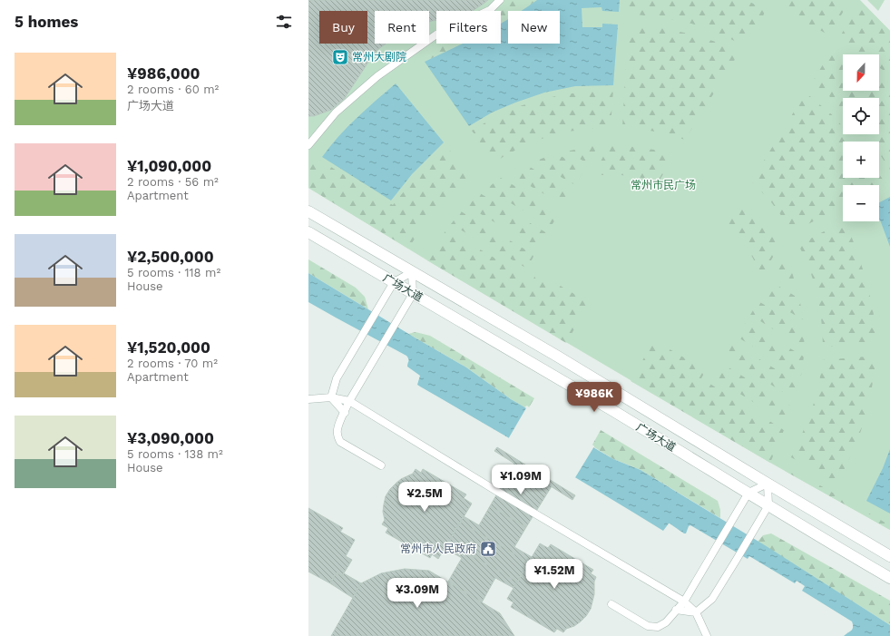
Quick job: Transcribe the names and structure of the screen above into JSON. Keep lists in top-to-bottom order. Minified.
{"streets":{"street":["广场大道"]},"parks":["常州市民广场"],"places":{"theatre":["常州大剧院"],"public building":["常州市人民政府"]},"north":"bottom","page":{"heading":"5 homes","chip":["Buy","Rent","Filters","New"],"list":[{"name":"¥986,000","note":"2 rooms · 60 m² · 广场大道"},{"name":"¥1,090,000","note":"2 rooms · 56 m² · Apartment"},{"name":"¥2,500,000","note":"5 rooms · 118 m² · House"},{"name":"¥1,520,000","note":"2 rooms · 70 m² · Apartment"},{"name":"¥3,090,000","note":"5 rooms · 138 m² · House"}],"map_buttons":["+","−"],"price":["¥986K","¥1.09M","¥2.5M","¥1.52M","¥3.09M"]}}
